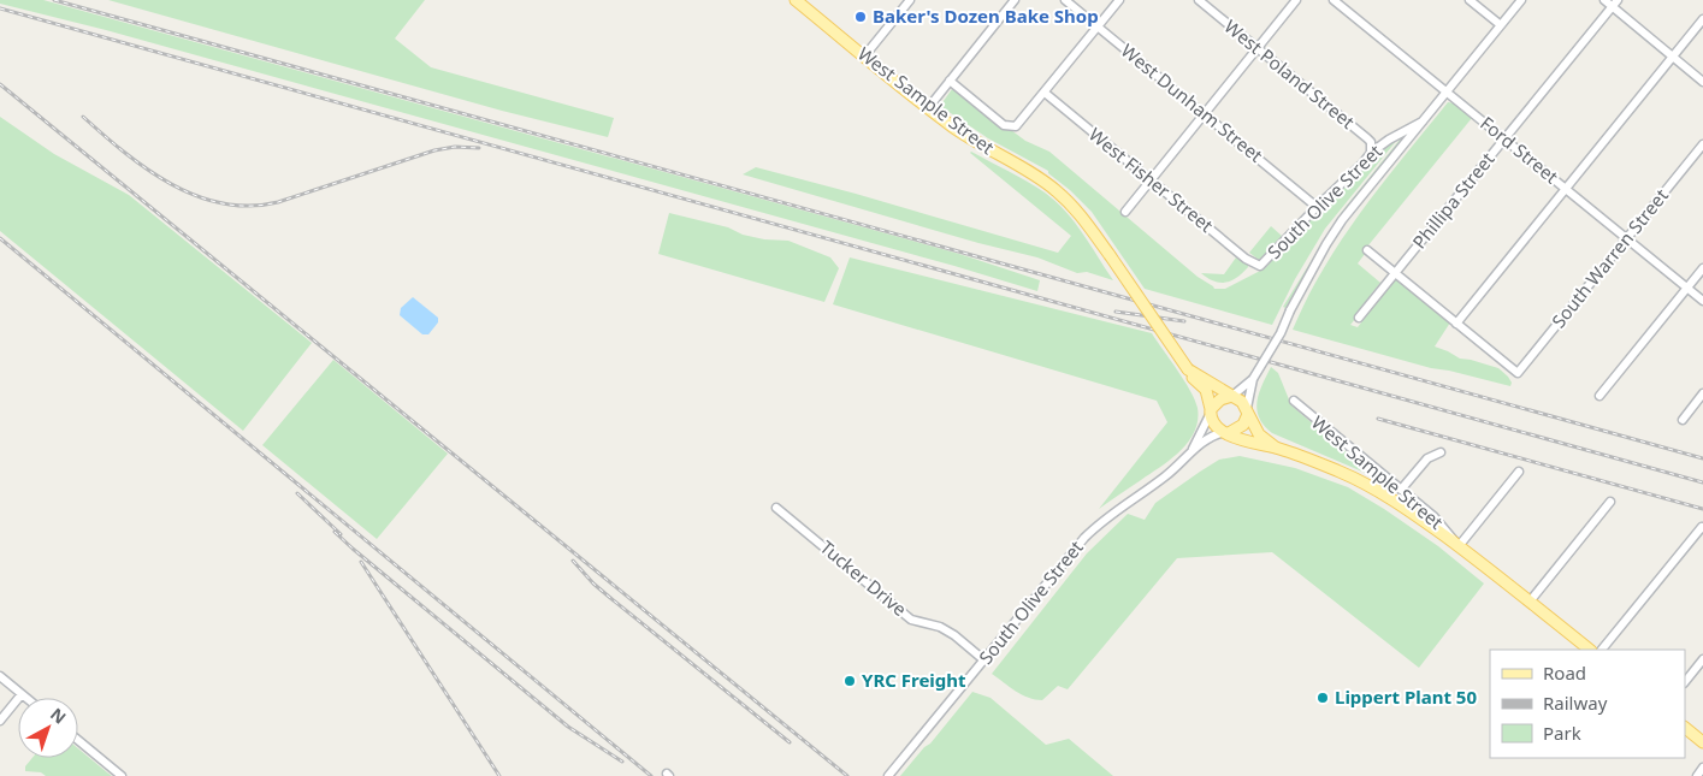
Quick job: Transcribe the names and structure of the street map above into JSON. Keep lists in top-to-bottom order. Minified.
{"streets":{"main road":["West Sample Street"],"street":["West Poland Street","West Dunham Street","Ford Street","West Fisher Street","Phillipa Street","South Olive Street","South Warren Street","Tucker Drive"]},"crossings":[["West Poland Street","South Olive Street"],["West Sample Street","South Olive Street"],["West Dunham Street","South Olive Street"],["Ford Street","Phillipa Street"],["Ford Street","South Olive Street"],["Ford Street","South Warren Street"],["West Fisher Street","South Olive Street"],["South Olive Street","Tucker Drive"]],"places":["Baker's Dozen Bake Shop","YRC Freight","Lippert Plant 50"],"legend":["Road","Railway","Park"],"north":"top right"}
